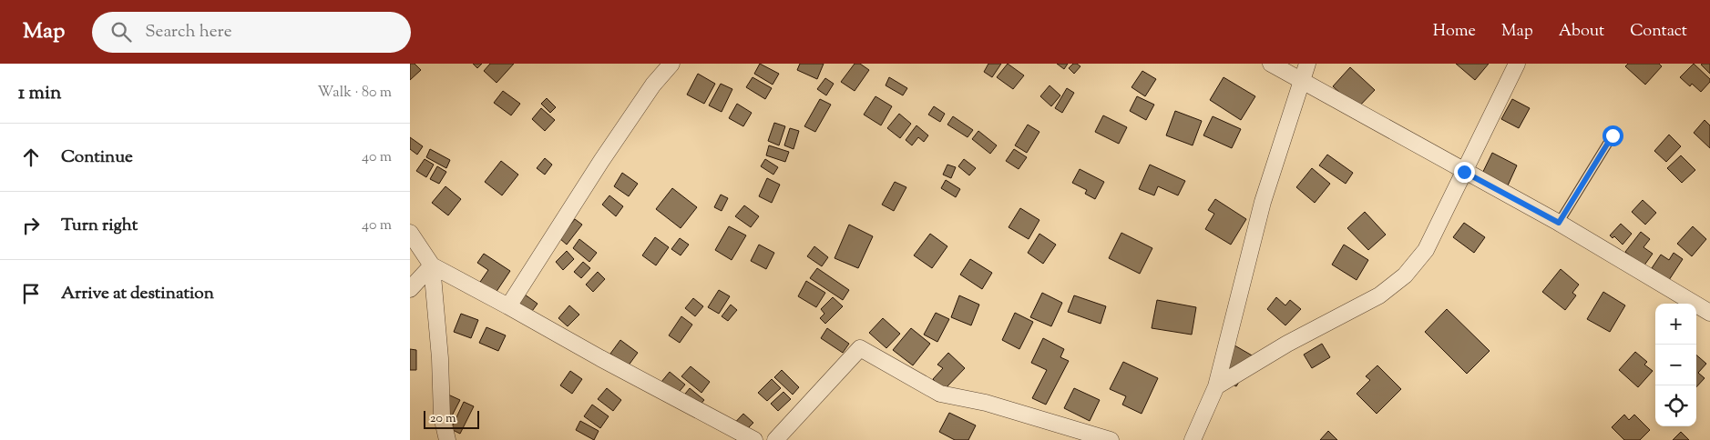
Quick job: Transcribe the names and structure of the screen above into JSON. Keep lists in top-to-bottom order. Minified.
{"scale_bar":"20 m","page":{"header":"Map","search":"Search here","nav":["Home","Map","About","Contact"],"heading":["1 min","Walk · 80 m"],"list":[["Continue","40 m"],["Turn right","40 m"],"Arrive at destination"],"map_buttons":["+","−"],"scale":"20 m"}}
